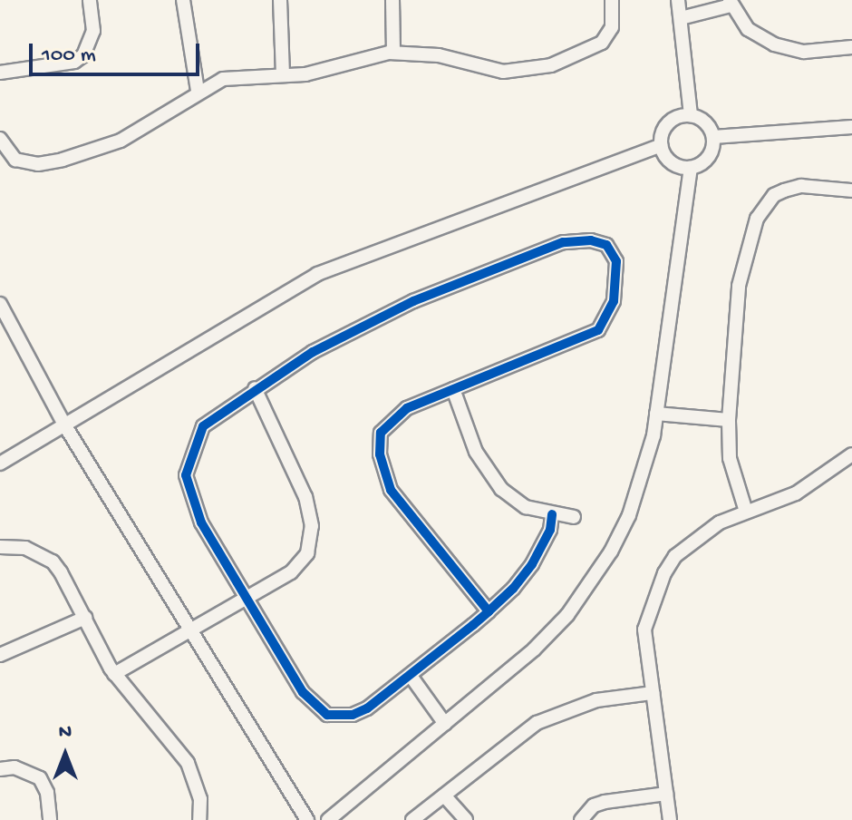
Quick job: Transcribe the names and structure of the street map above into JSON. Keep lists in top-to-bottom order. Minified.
{"scale_bar":"100 m","north":"top"}
